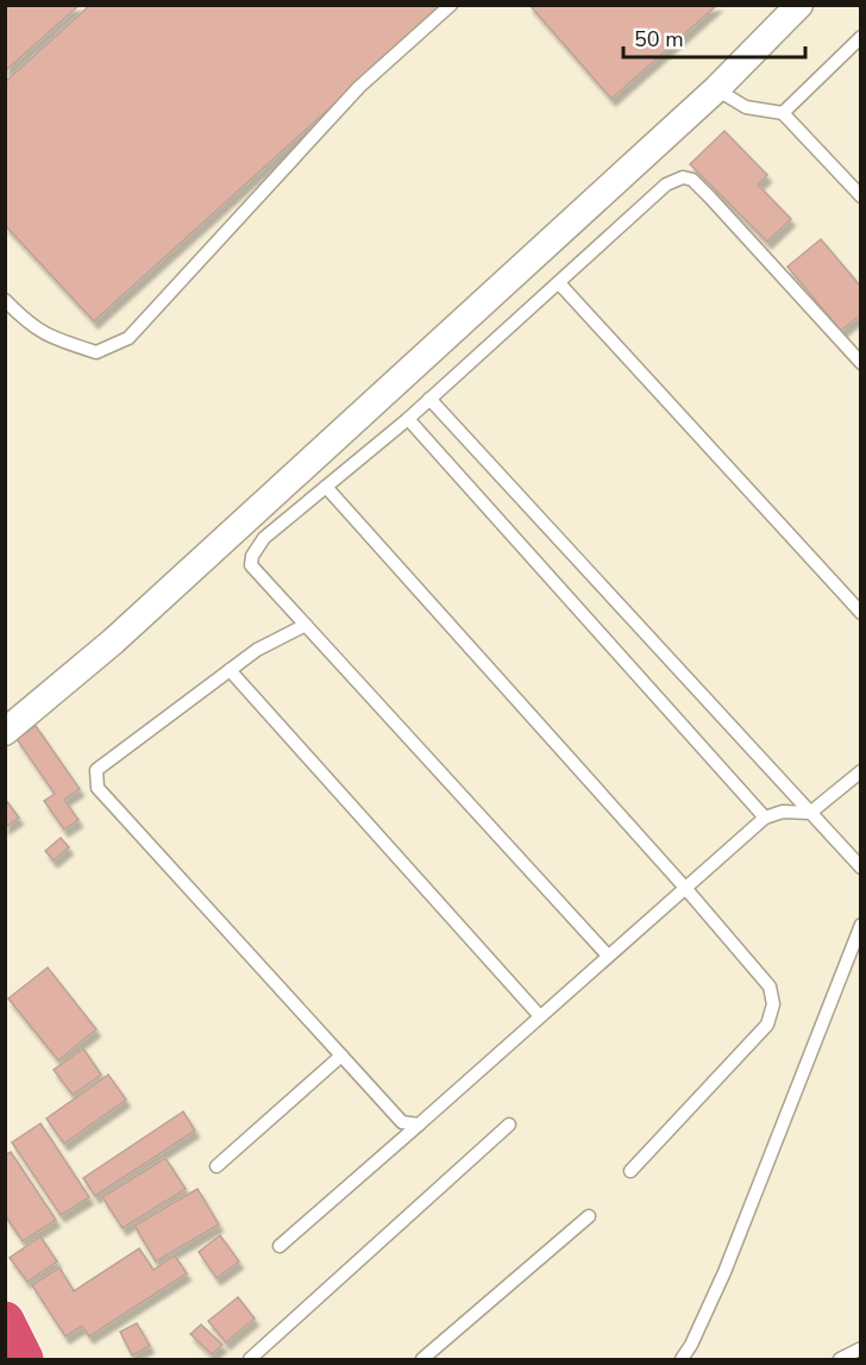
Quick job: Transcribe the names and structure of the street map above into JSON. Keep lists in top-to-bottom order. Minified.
{"scale_bar":"50 m"}
